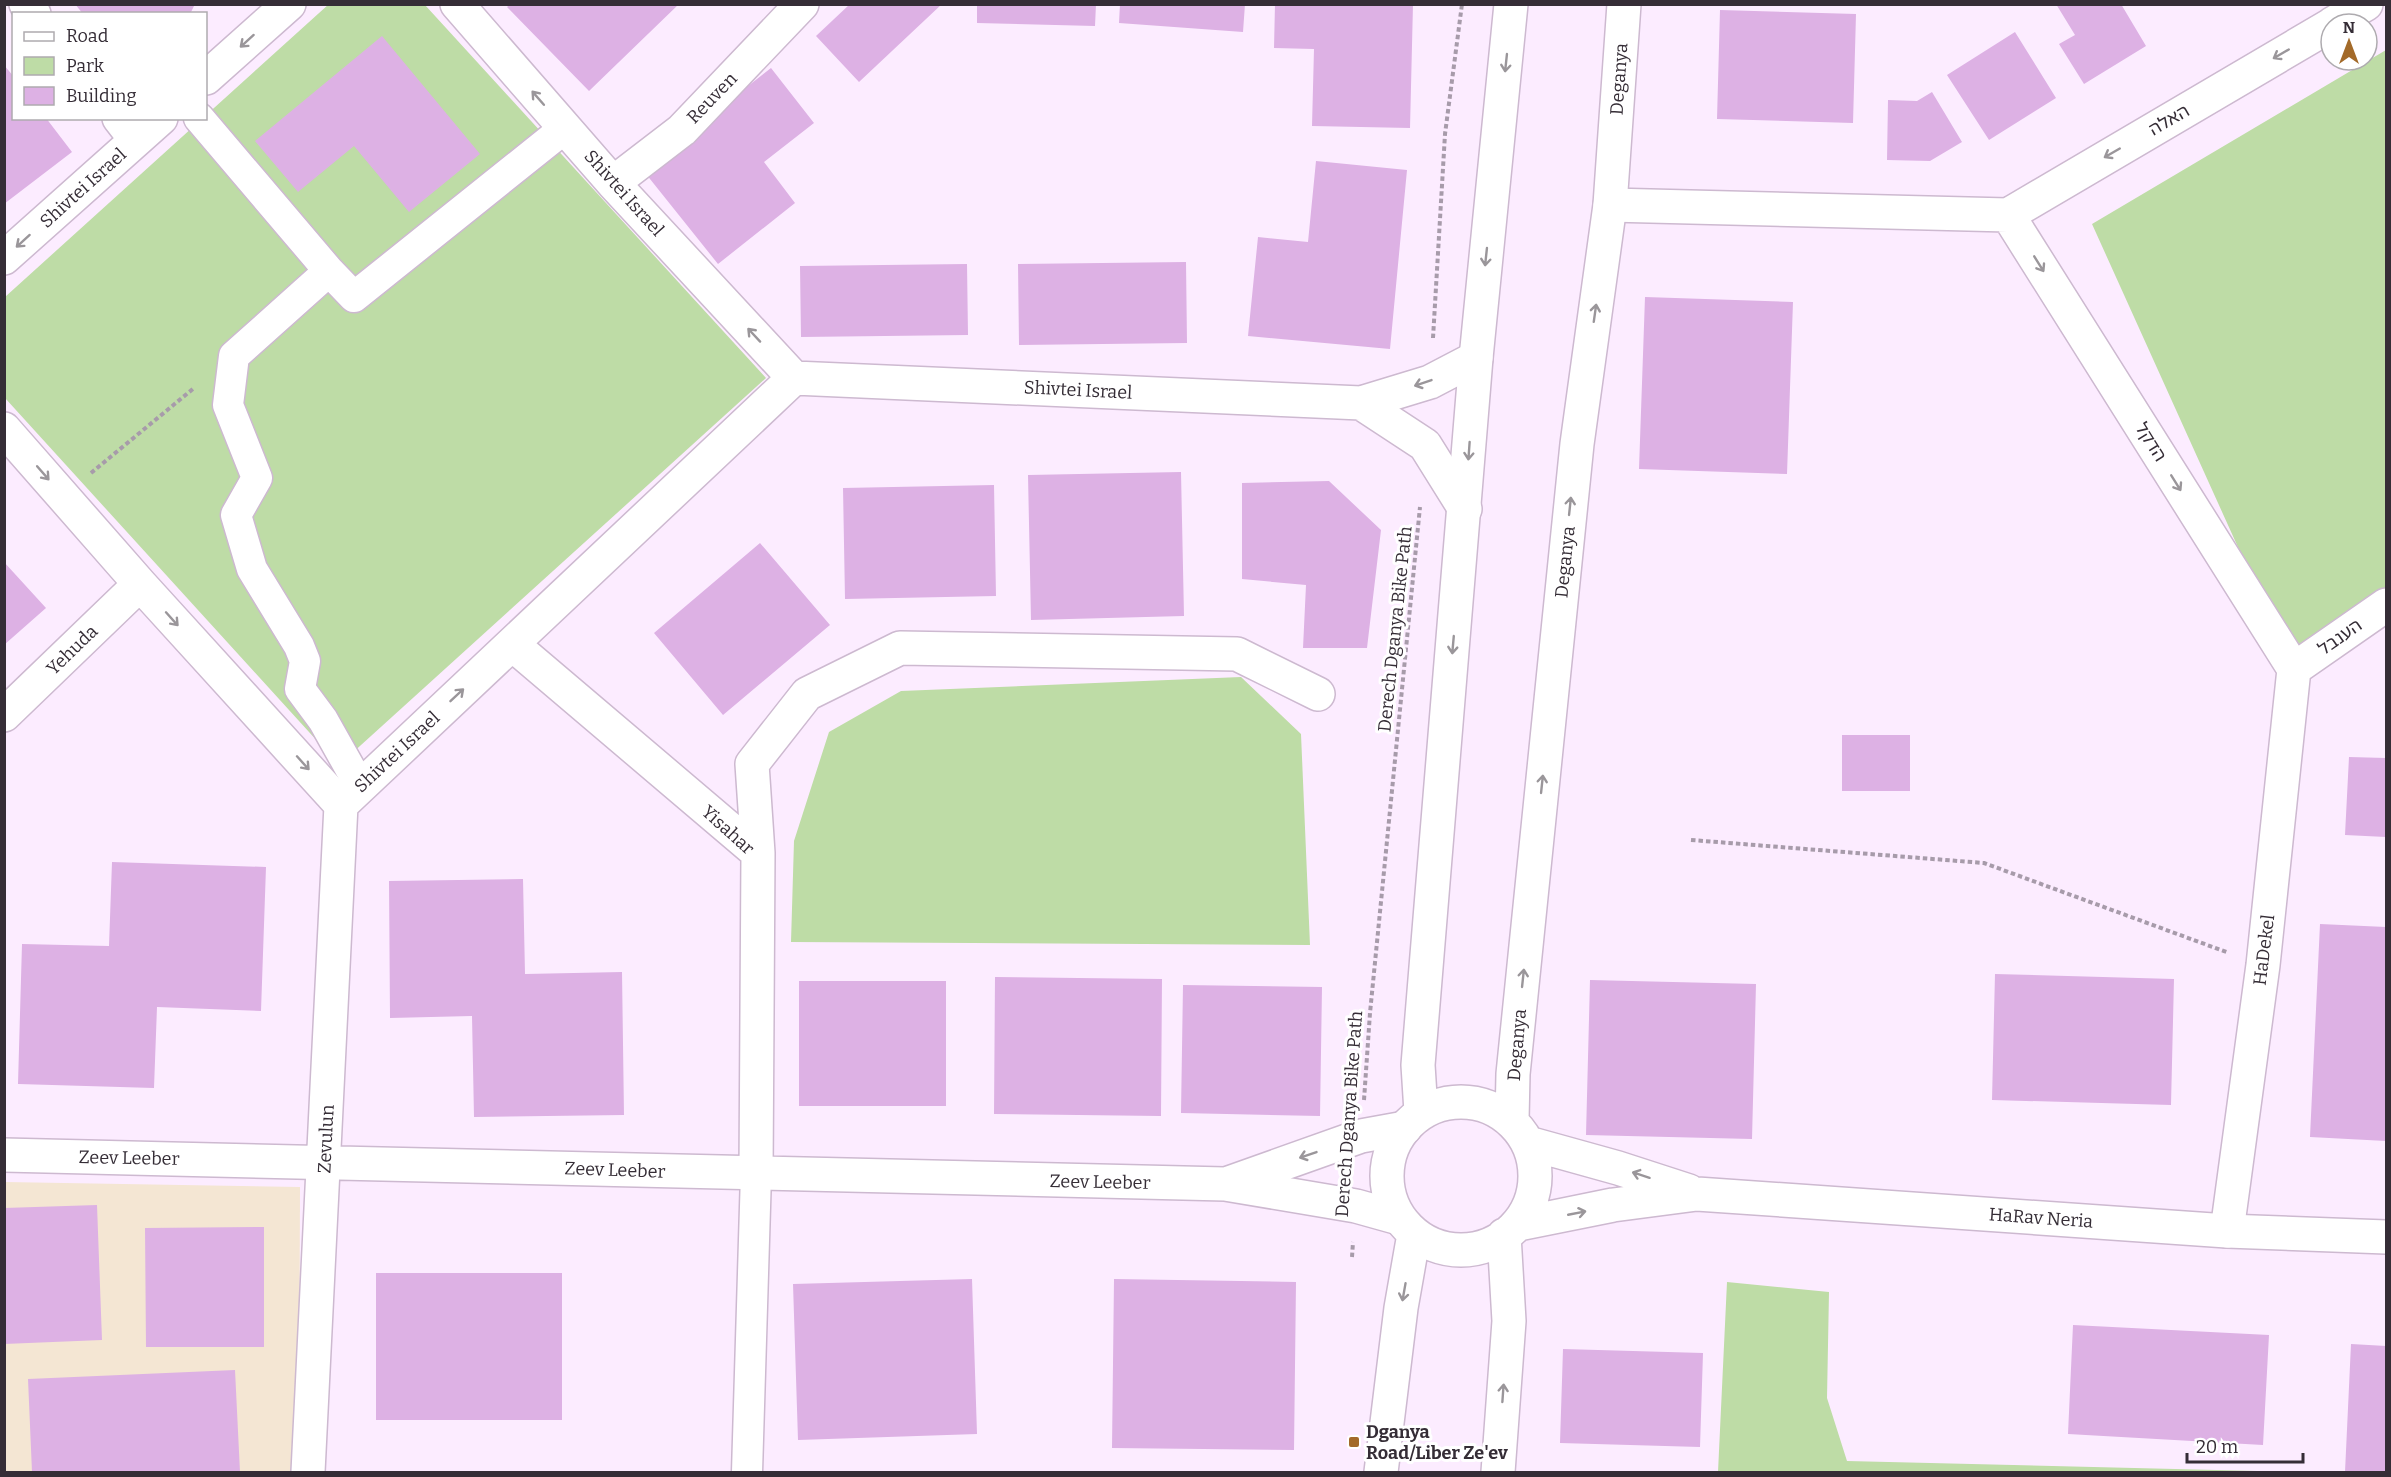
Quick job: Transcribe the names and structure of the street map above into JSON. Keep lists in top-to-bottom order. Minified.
{"streets":{"street":["Deganya","Reuven","האלה","Shivtei Israel","הדקל","הענבל","Yehuda","Yisahar","HaDekel","Zevulun","Zeev Leeber","HaRav Neria"],"path":["Derech Dganya Bike Path"]},"crossings":[["Deganya","Zeev Leeber"],["Deganya","HaRav Neria"],["Reuven","Shivtei Israel"],["האלה","הדקל"],["Shivtei Israel","Yehuda"],["Shivtei Israel","Yisahar"],["Shivtei Israel","Zevulun"],["הדקל","הענבל"],["הדקל","HaDekel"],["Derech Dganya Bike Path","Zeev Leeber"],["הענבל","HaDekel"],["Yisahar","Zeev Leeber"],["HaDekel","HaRav Neria"],["Zevulun","Zeev Leeber"],["Zeev Leeber","HaRav Neria"]],"one_way":["האלה","הדקל"],"places":{"transit":["Dganya Road/Liber Ze'ev"]},"legend":["Road","Park","Building"],"scale_bar":"20 m","north":"top"}
